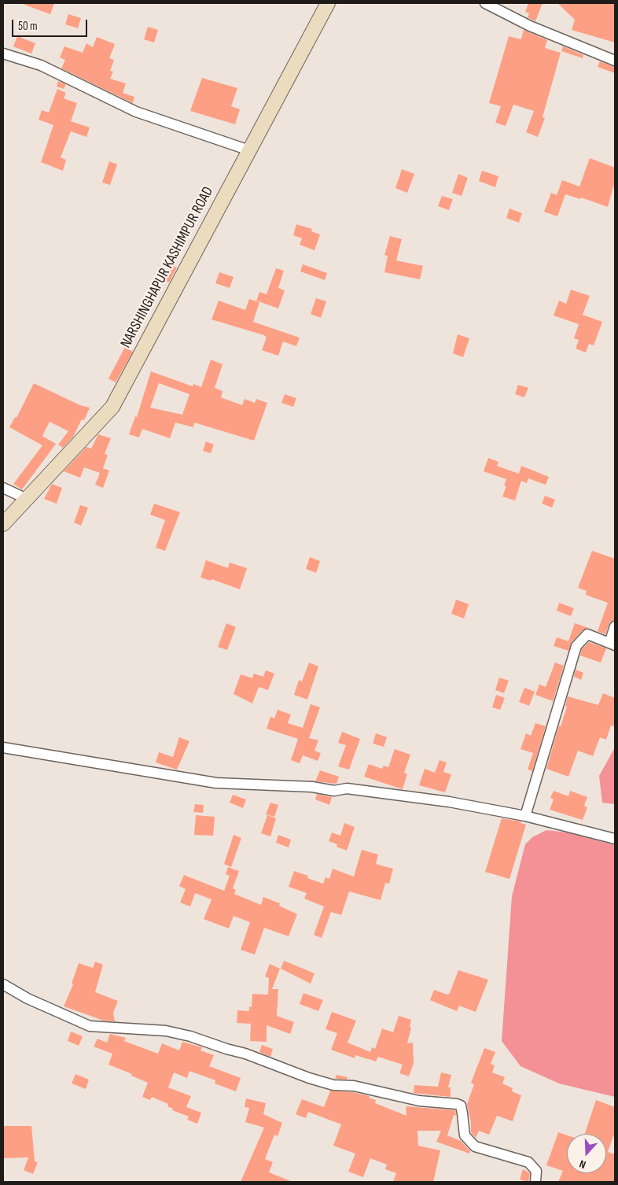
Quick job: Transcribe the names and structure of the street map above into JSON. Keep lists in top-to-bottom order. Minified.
{"streets":{"street":["NARSHINGHAPUR KASHIMPUR ROAD"]},"scale_bar":"50 m","north":"bottom"}
